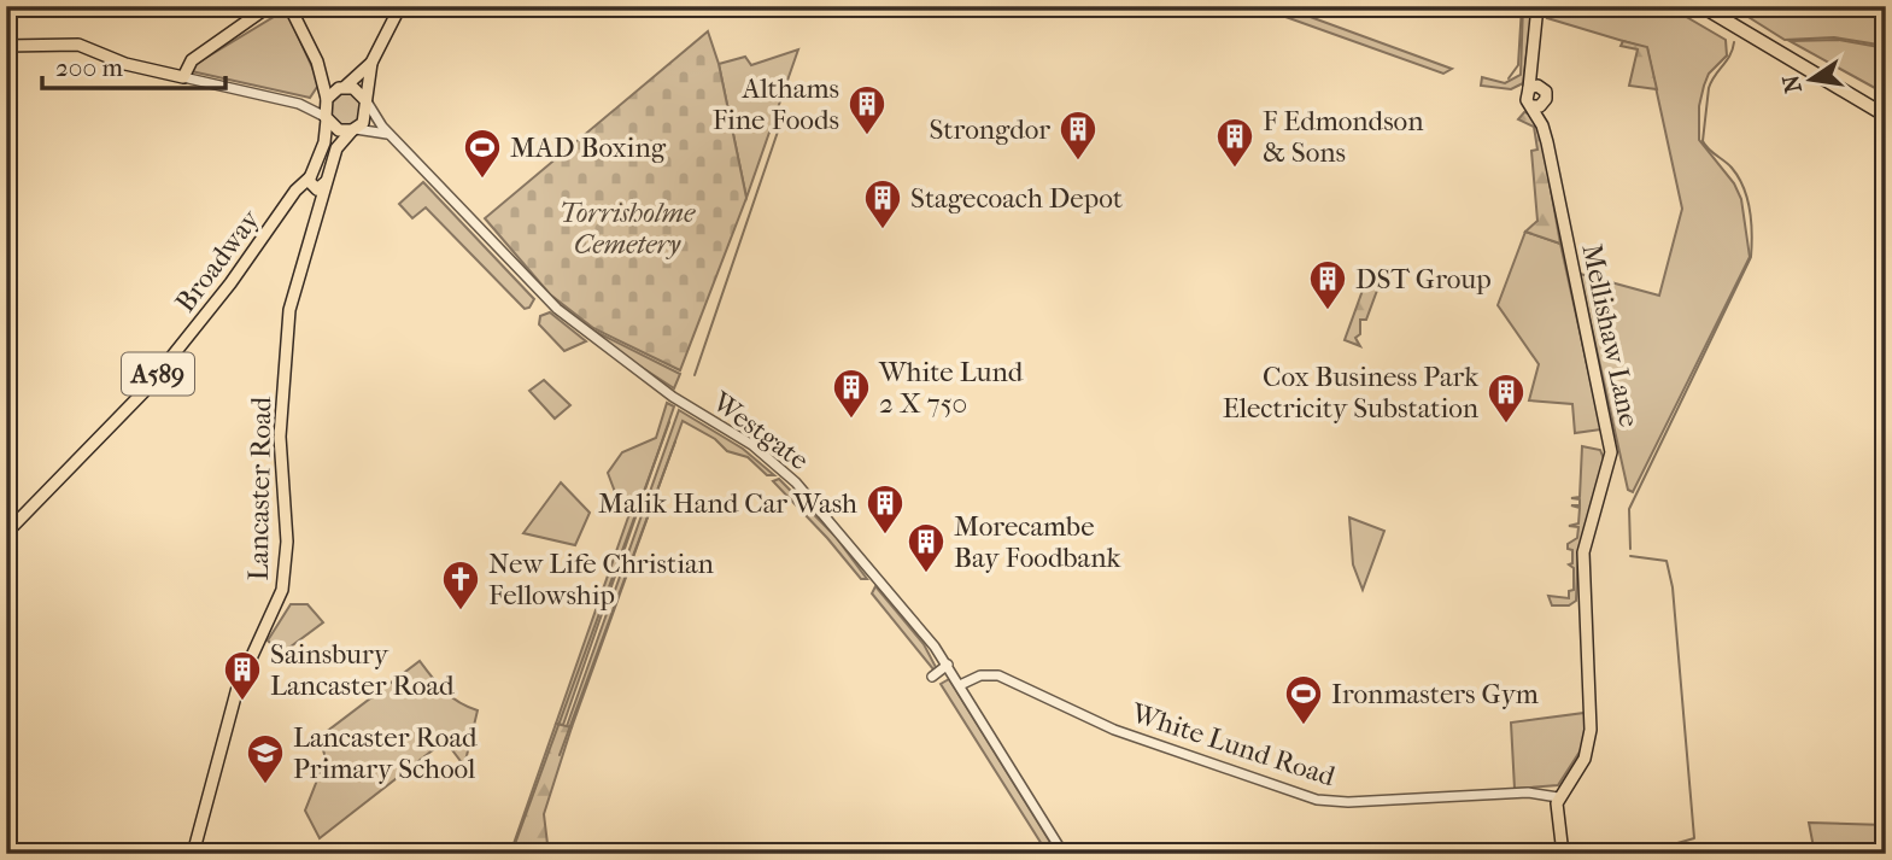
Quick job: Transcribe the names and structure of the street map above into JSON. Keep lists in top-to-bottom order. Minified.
{"streets":{"main road":["Broadway","Mellishaw Lane","A589","Lancaster Road"],"street":["Westgate","White Lund Road"]},"crossings":[["Broadway","Lancaster Road"],["Mellishaw Lane","White Lund Road"],["A589","Westgate"],["A589","Lancaster Road"],["Westgate","Lancaster Road"],["Westgate","White Lund Road"]],"parks":["Torrisholme Cemetery"],"places":{"building":["Althams Fine Foods","Strongdor","F Edmondson & Sons","Stagecoach Depot","DST Group","White Lund 2 X 750","Cox Business Park Electricity Substation","Malik Hand Car Wash","Morecambe Bay Foodbank","Sainsbury Lancaster Road"],"sports":["MAD Boxing","Ironmasters Gym"],"church":["New Life Christian Fellowship"],"school or university":["Lancaster Road Primary School"]},"scale_bar":"200 m","north":"left"}
